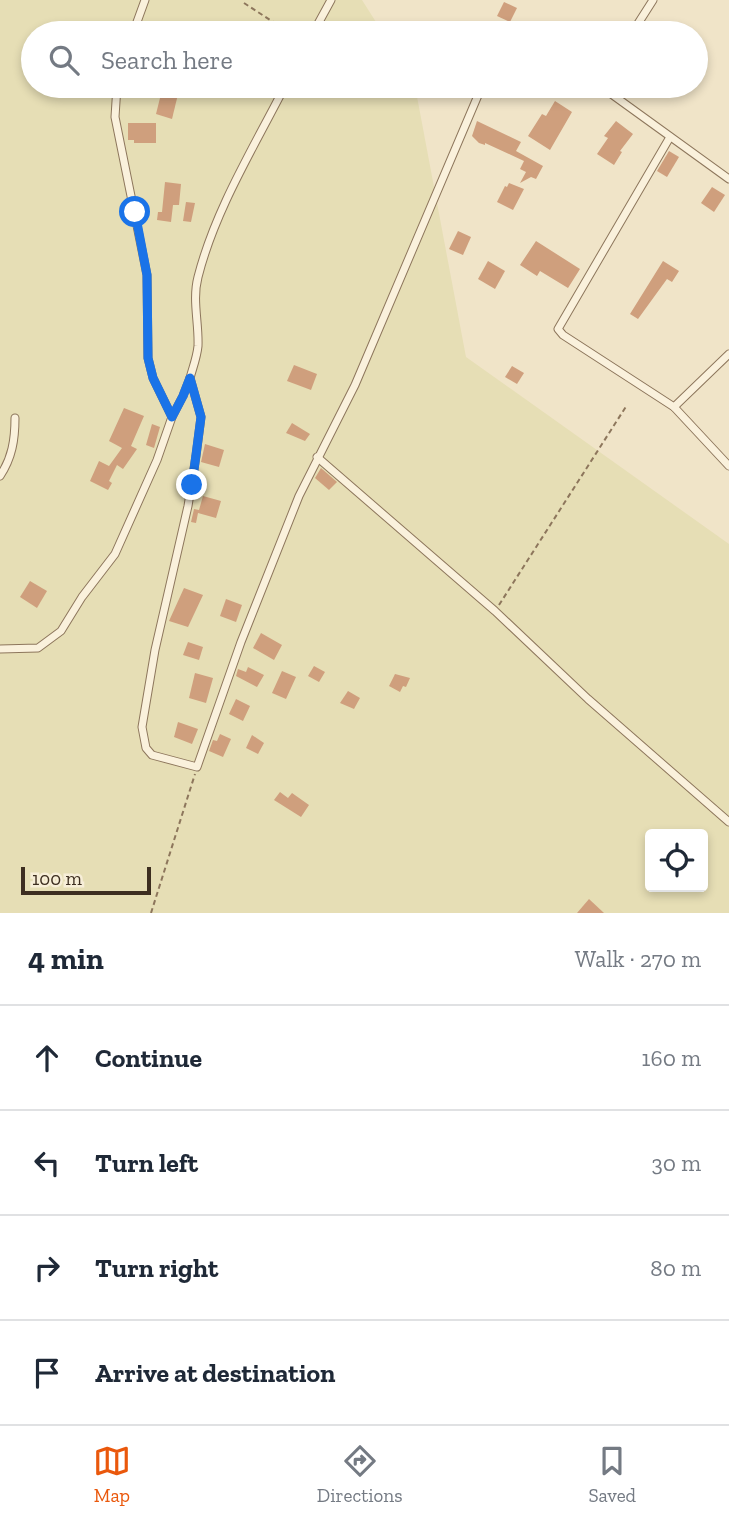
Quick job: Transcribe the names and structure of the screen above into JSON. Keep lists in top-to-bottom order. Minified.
{"scale_bar":"100 m","page":{"search":"Search here","scale":"100 m","heading":["4 min","Walk · 270 m"],"list":[["Continue","160 m"],["Turn left","30 m"],["Turn right","80 m"],"Arrive at destination"],"nav":["Map","Directions","Saved"]}}
